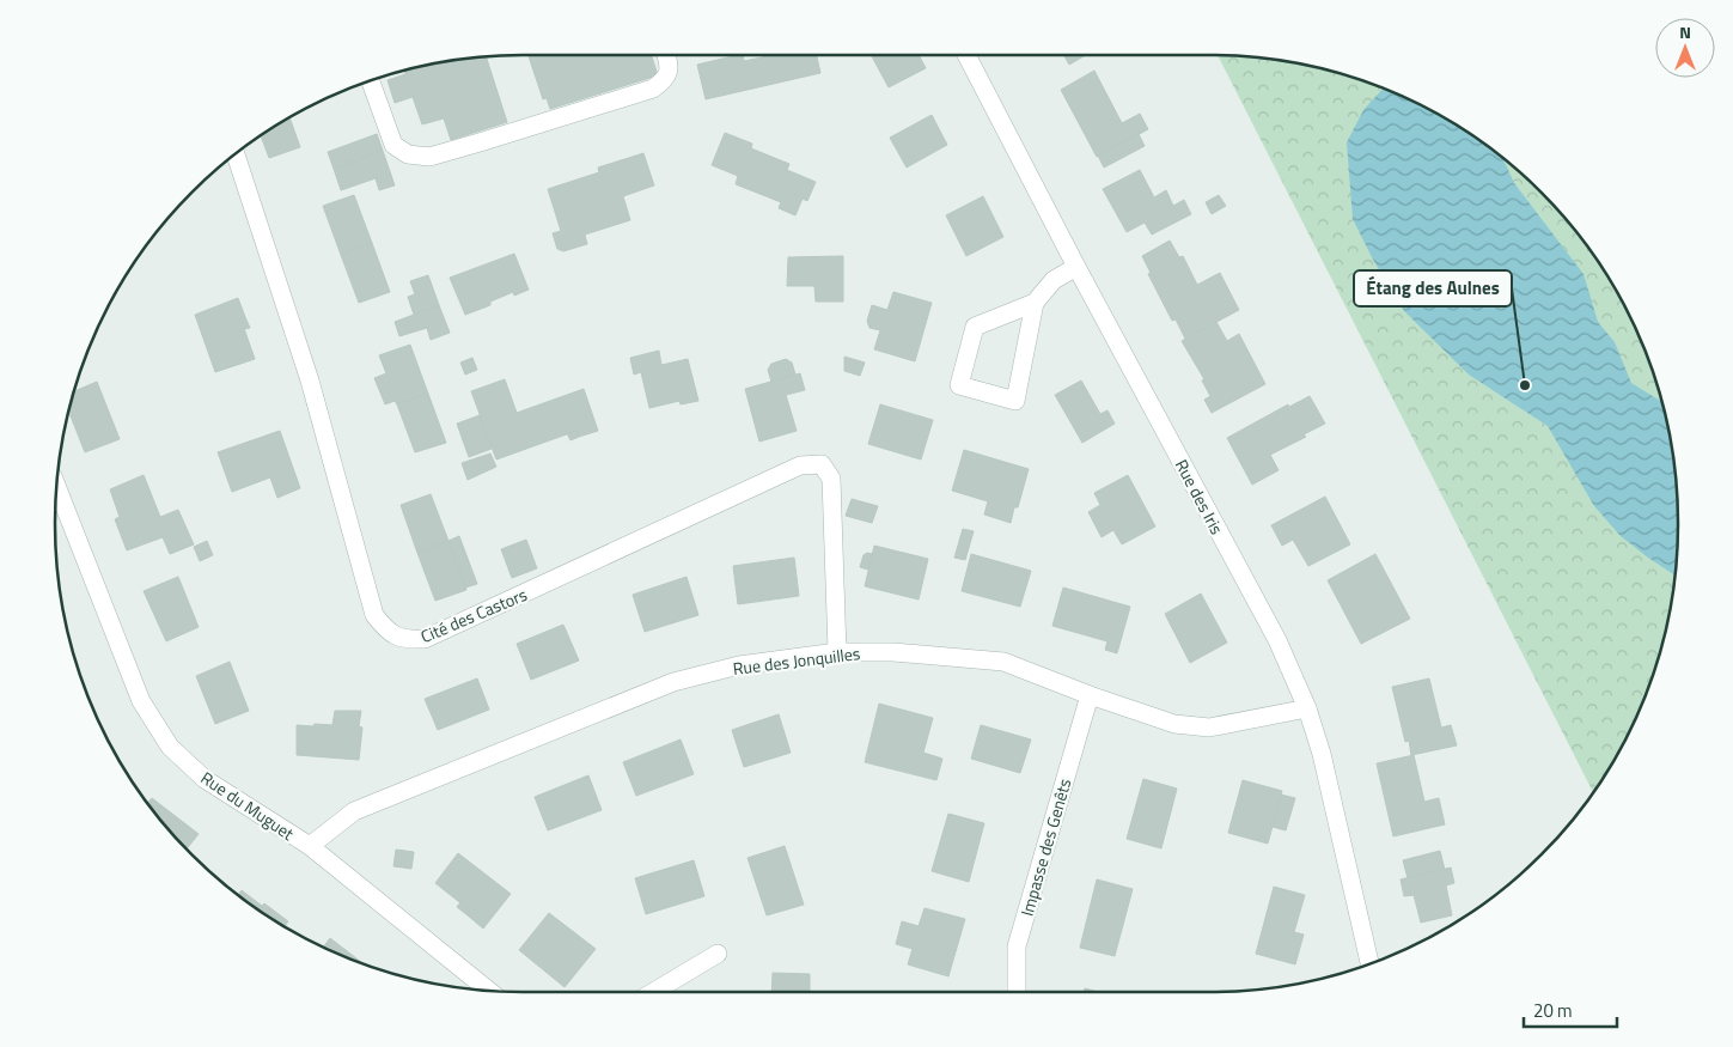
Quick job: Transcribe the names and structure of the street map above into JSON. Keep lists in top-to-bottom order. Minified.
{"streets":{"street":["Rue des Iris","Cité des Castors","Rue des Jonquilles","Rue du Muguet","Impasse des Genêts"]},"crossings":[["Rue des Iris","Rue des Jonquilles"],["Cité des Castors","Rue des Jonquilles"],["Rue des Jonquilles","Rue du Muguet"],["Rue des Jonquilles","Impasse des Genêts"]],"places":["Étang des Aulnes"],"scale_bar":"20 m","north":"top"}
